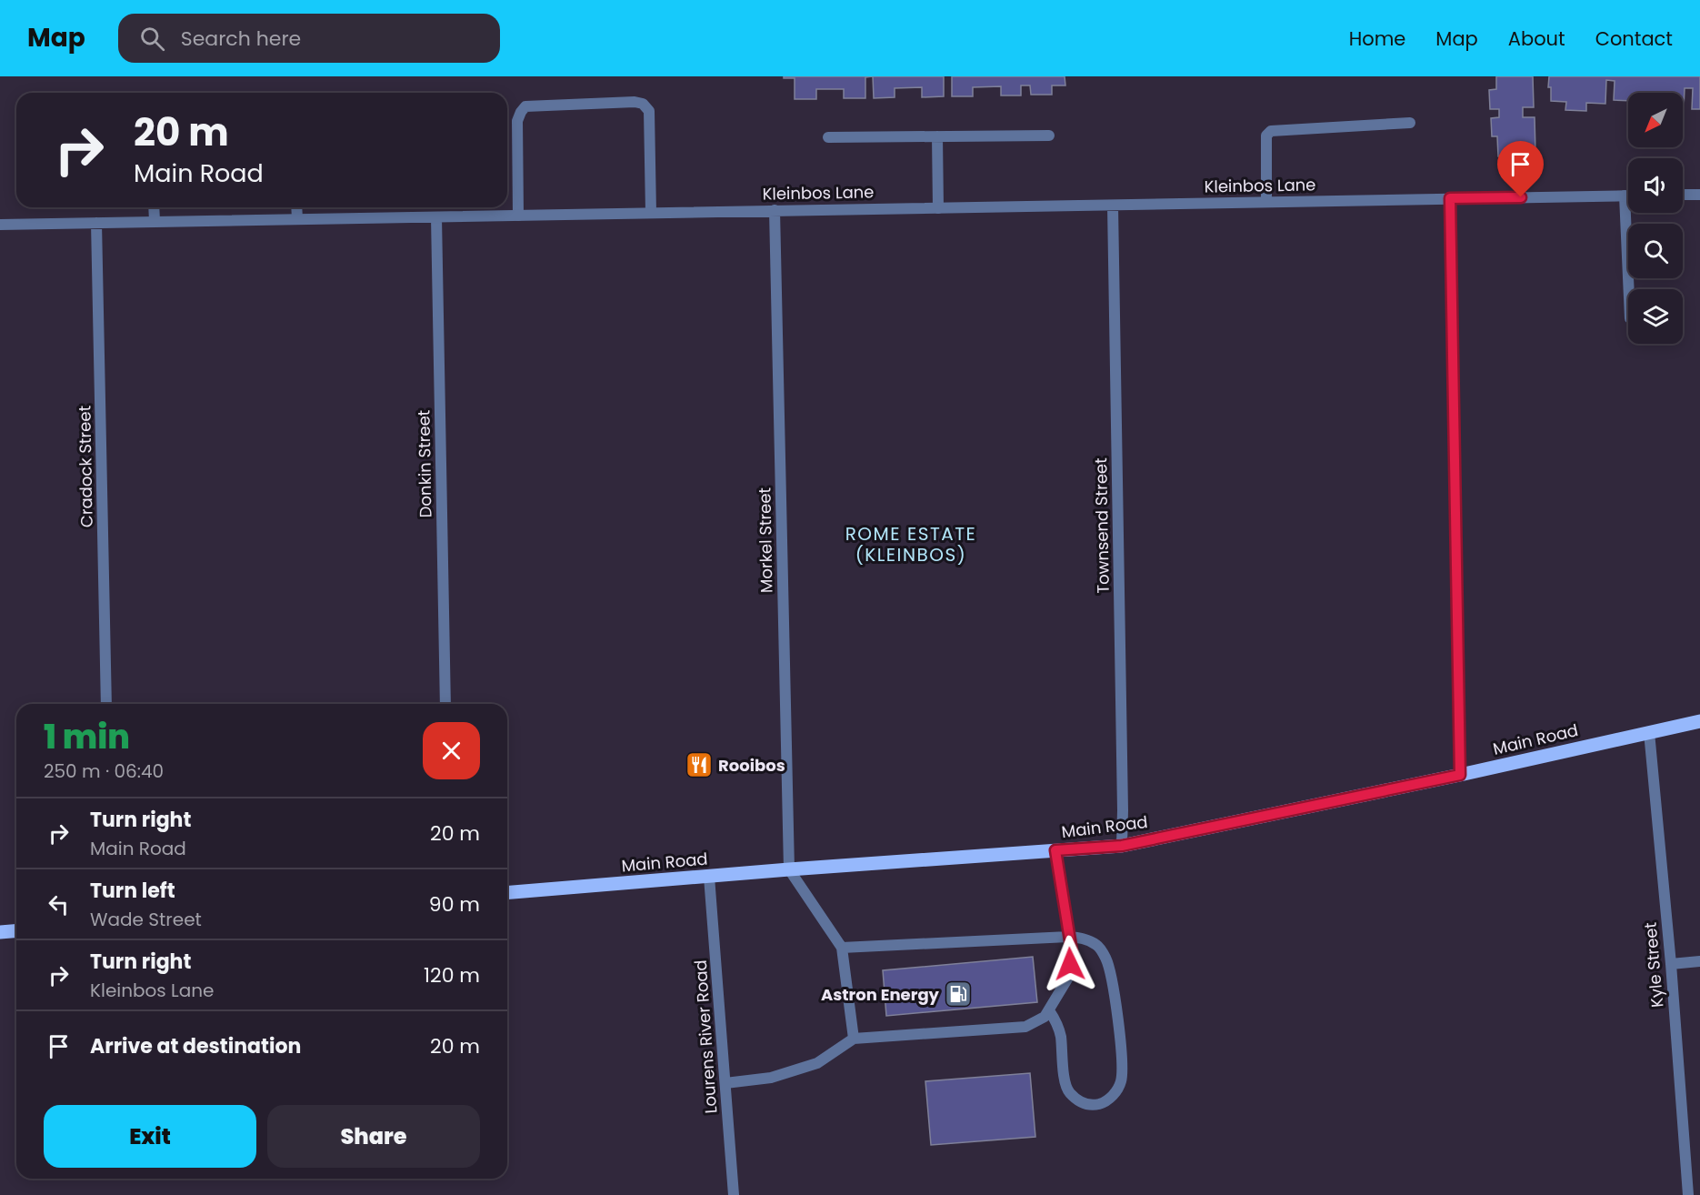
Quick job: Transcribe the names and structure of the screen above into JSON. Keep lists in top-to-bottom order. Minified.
{"streets":{"main road":["Main Road"],"street":["Kleinbos Lane","Donkin Street","Cradock Street","Townsend Street","Morkel Street","Kyle Street","Lourens River Road"]},"crossings":[["Kleinbos Lane","Donkin Street"],["Kleinbos Lane","Cradock Street"],["Kleinbos Lane","Townsend Street"],["Kleinbos Lane","Morkel Street"],["Townsend Street","Main Road"],["Morkel Street","Main Road"],["Main Road","Kyle Street"],["Main Road","Lourens River Road"]],"districts":["ROME ESTATE (KLEINBOS)"],"places":{"restaurant":["Rooibos"],"fuel station":["Astron Energy"]},"north":"bottom left","page":{"header":"Map","search":"Search here","nav":["Home","Map","About","Contact"],"turn":["20 m","Main Road"],"heading":["1 min","250 m · 06:40"],"list":[{"name":"Turn right","note":"Main Road","value":"20 m"},{"name":"Turn left","note":"Wade Street","value":"90 m"},{"name":"Turn right","note":"Kleinbos Lane","value":"120 m"},{"name":"Arrive at destination","value":"20 m"}],"buttons":["Exit","Share"]}}
